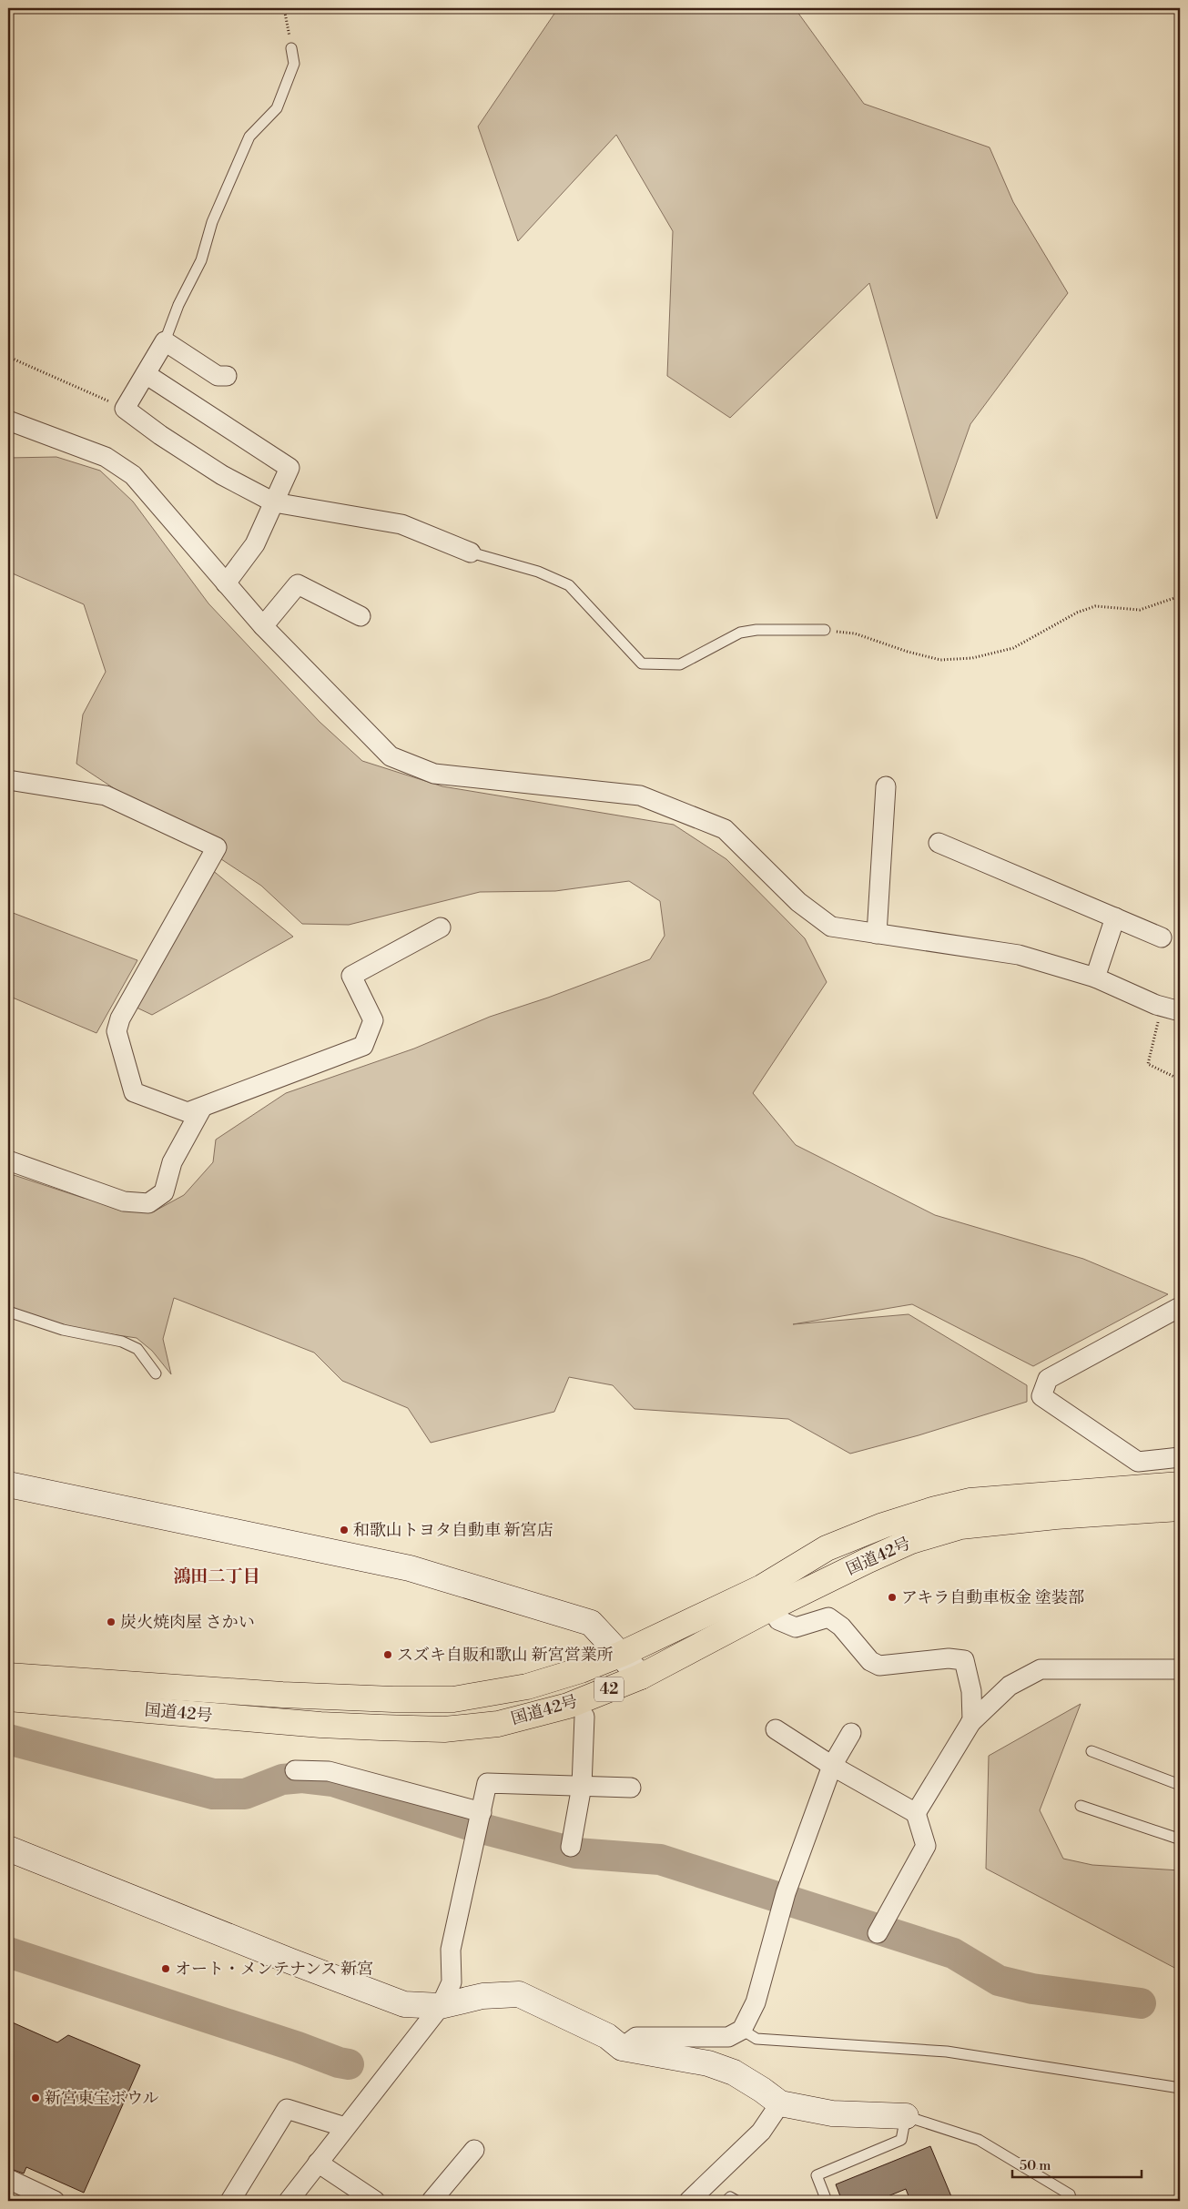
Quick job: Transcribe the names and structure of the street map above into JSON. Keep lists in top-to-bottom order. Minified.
{"streets":{"highway":["国道42号","42"]},"districts":["鴻田二丁目"],"places":["和歌山トヨタ自動車 新宮店","アキラ自動車板金 塗装部","炭火焼肉屋 さかい","スズキ自販和歌山 新宮営業所","オート・メンテナンス 新宮","新宮東宝ボウル"],"scale_bar":"50 m"}
